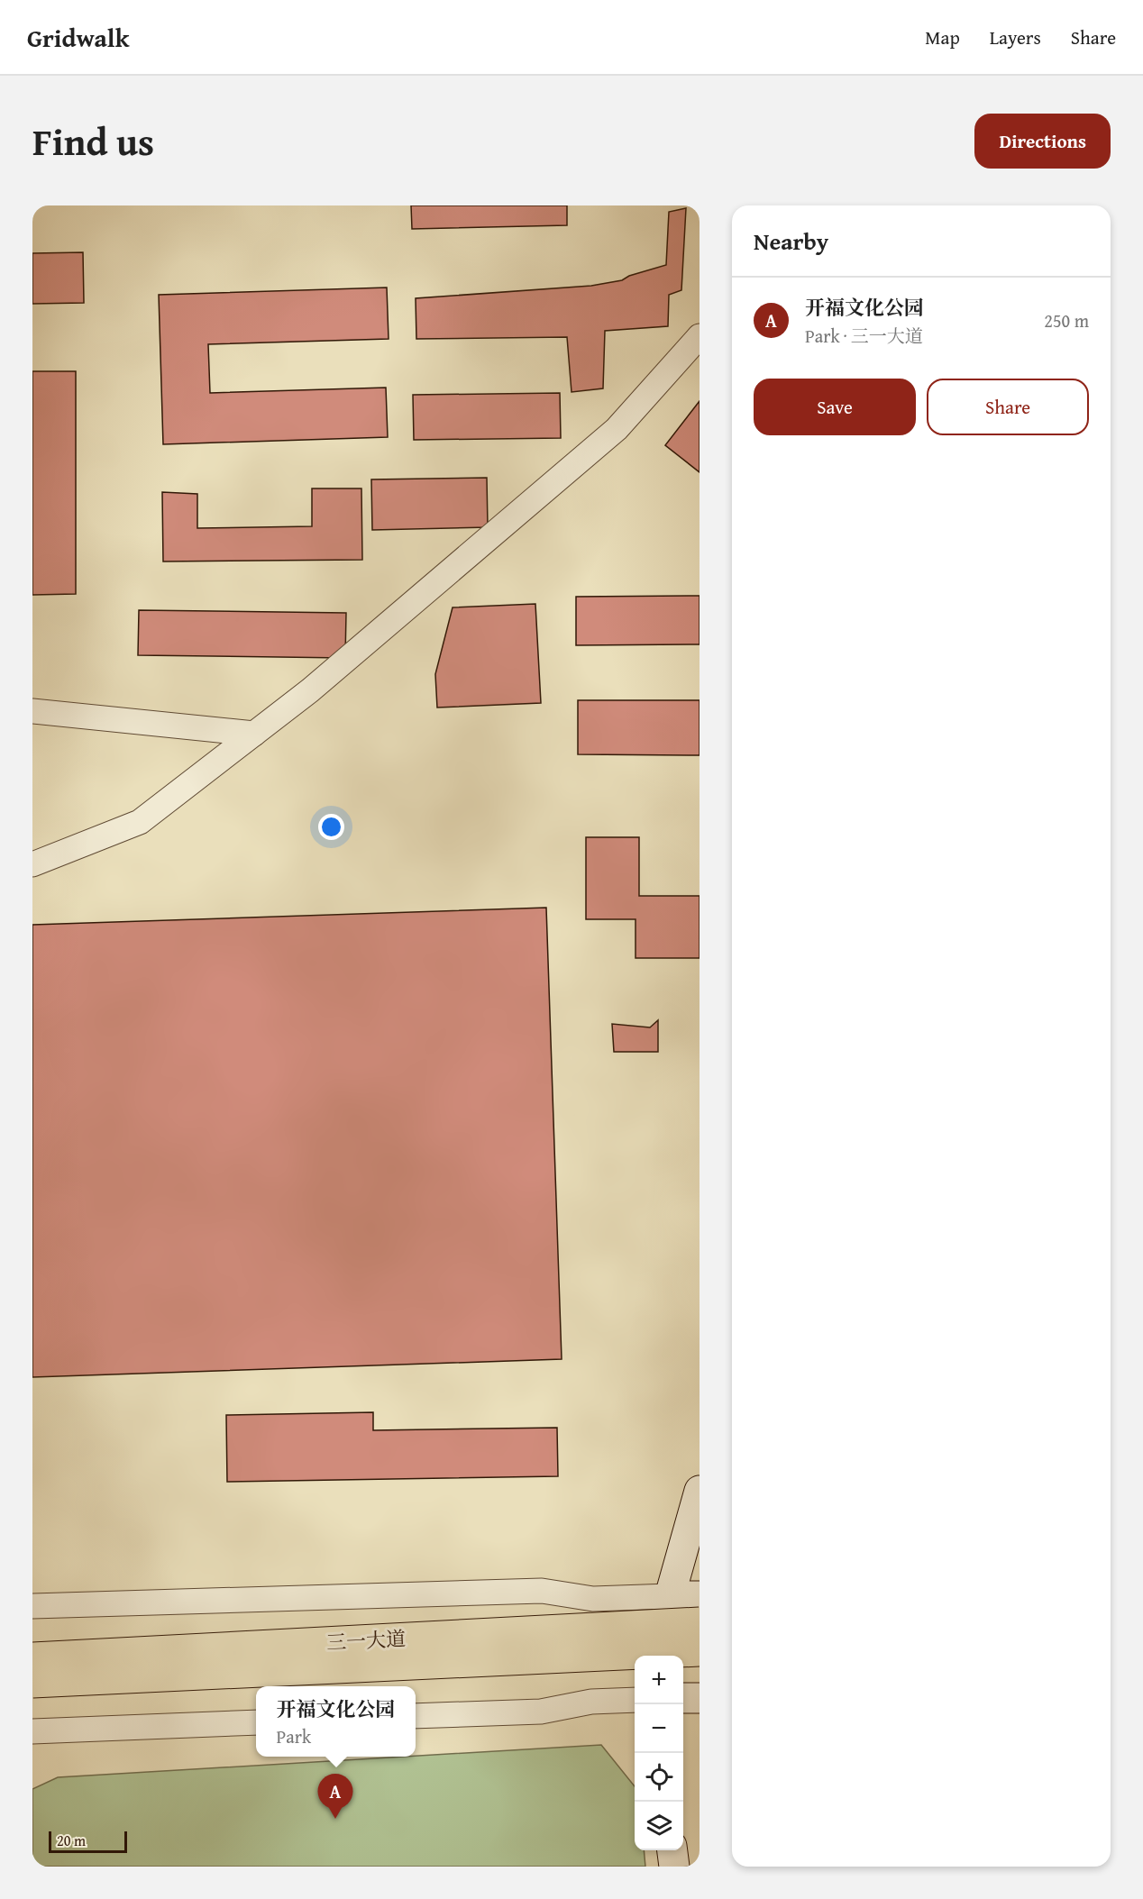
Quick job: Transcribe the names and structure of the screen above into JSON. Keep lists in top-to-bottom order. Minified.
{"streets":{"highway":["三一大道"]},"scale_bar":"20 m","page":{"header":"Gridwalk","nav":["Map","Layers","Share"],"title":"Find us","buttons":["Directions",["Save","Share"]],"heading":"Nearby","list":[{"mark":"A","name":"开福文化公园","note":"Park · 三一大道","value":"250 m"}],"map_buttons":["+","−"],"popup":["开福文化公园","Park"],"pins":"A","scale":"20 m"}}
